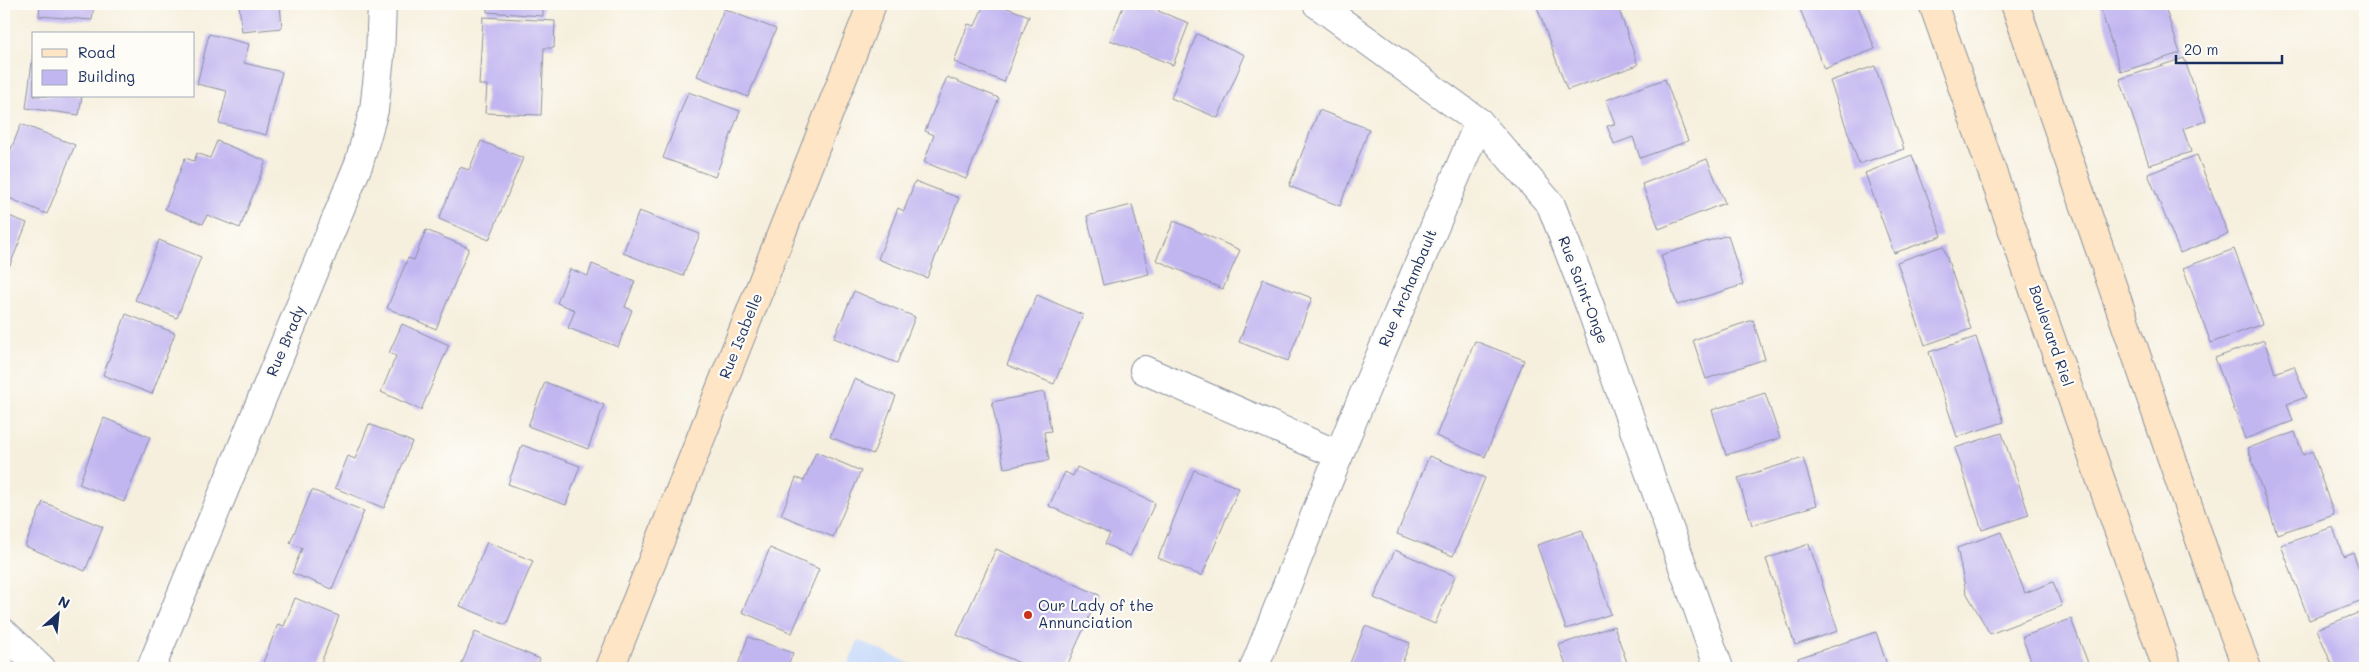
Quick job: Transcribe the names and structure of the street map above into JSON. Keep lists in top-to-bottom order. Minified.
{"streets":{"street":["Rue Archambault","Rue Saint-Onge","Rue Isabelle","Boulevard Riel","Rue Brady"]},"crossings":[["Rue Archambault","Rue Saint-Onge"]],"places":["Our Lady of the Annunciation"],"legend":["Road","Building"],"scale_bar":"20 m","north":"top right"}
